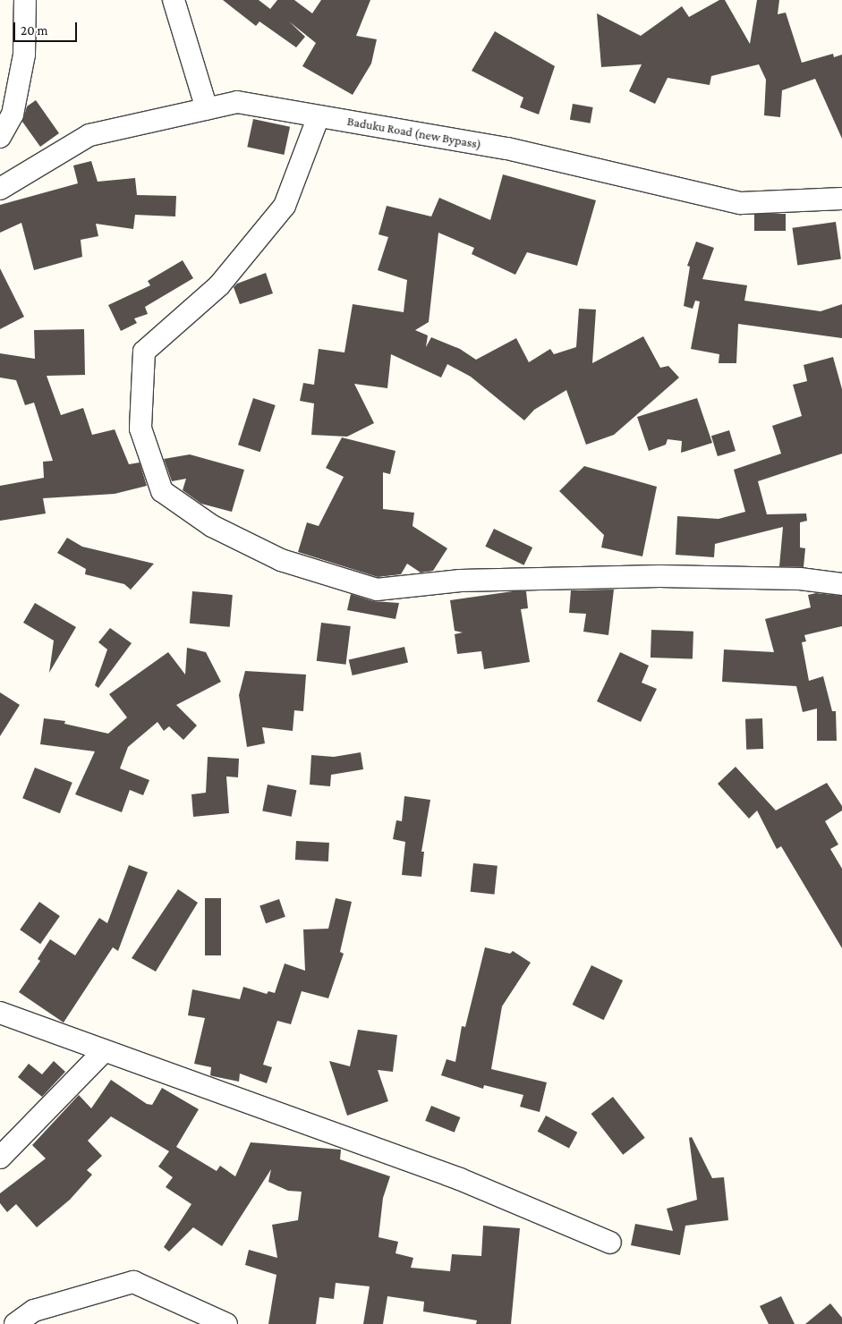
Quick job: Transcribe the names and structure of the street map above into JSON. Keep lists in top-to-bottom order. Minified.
{"streets":{"street":["Baduku Road (new Bypass)"]},"scale_bar":"20 m"}
